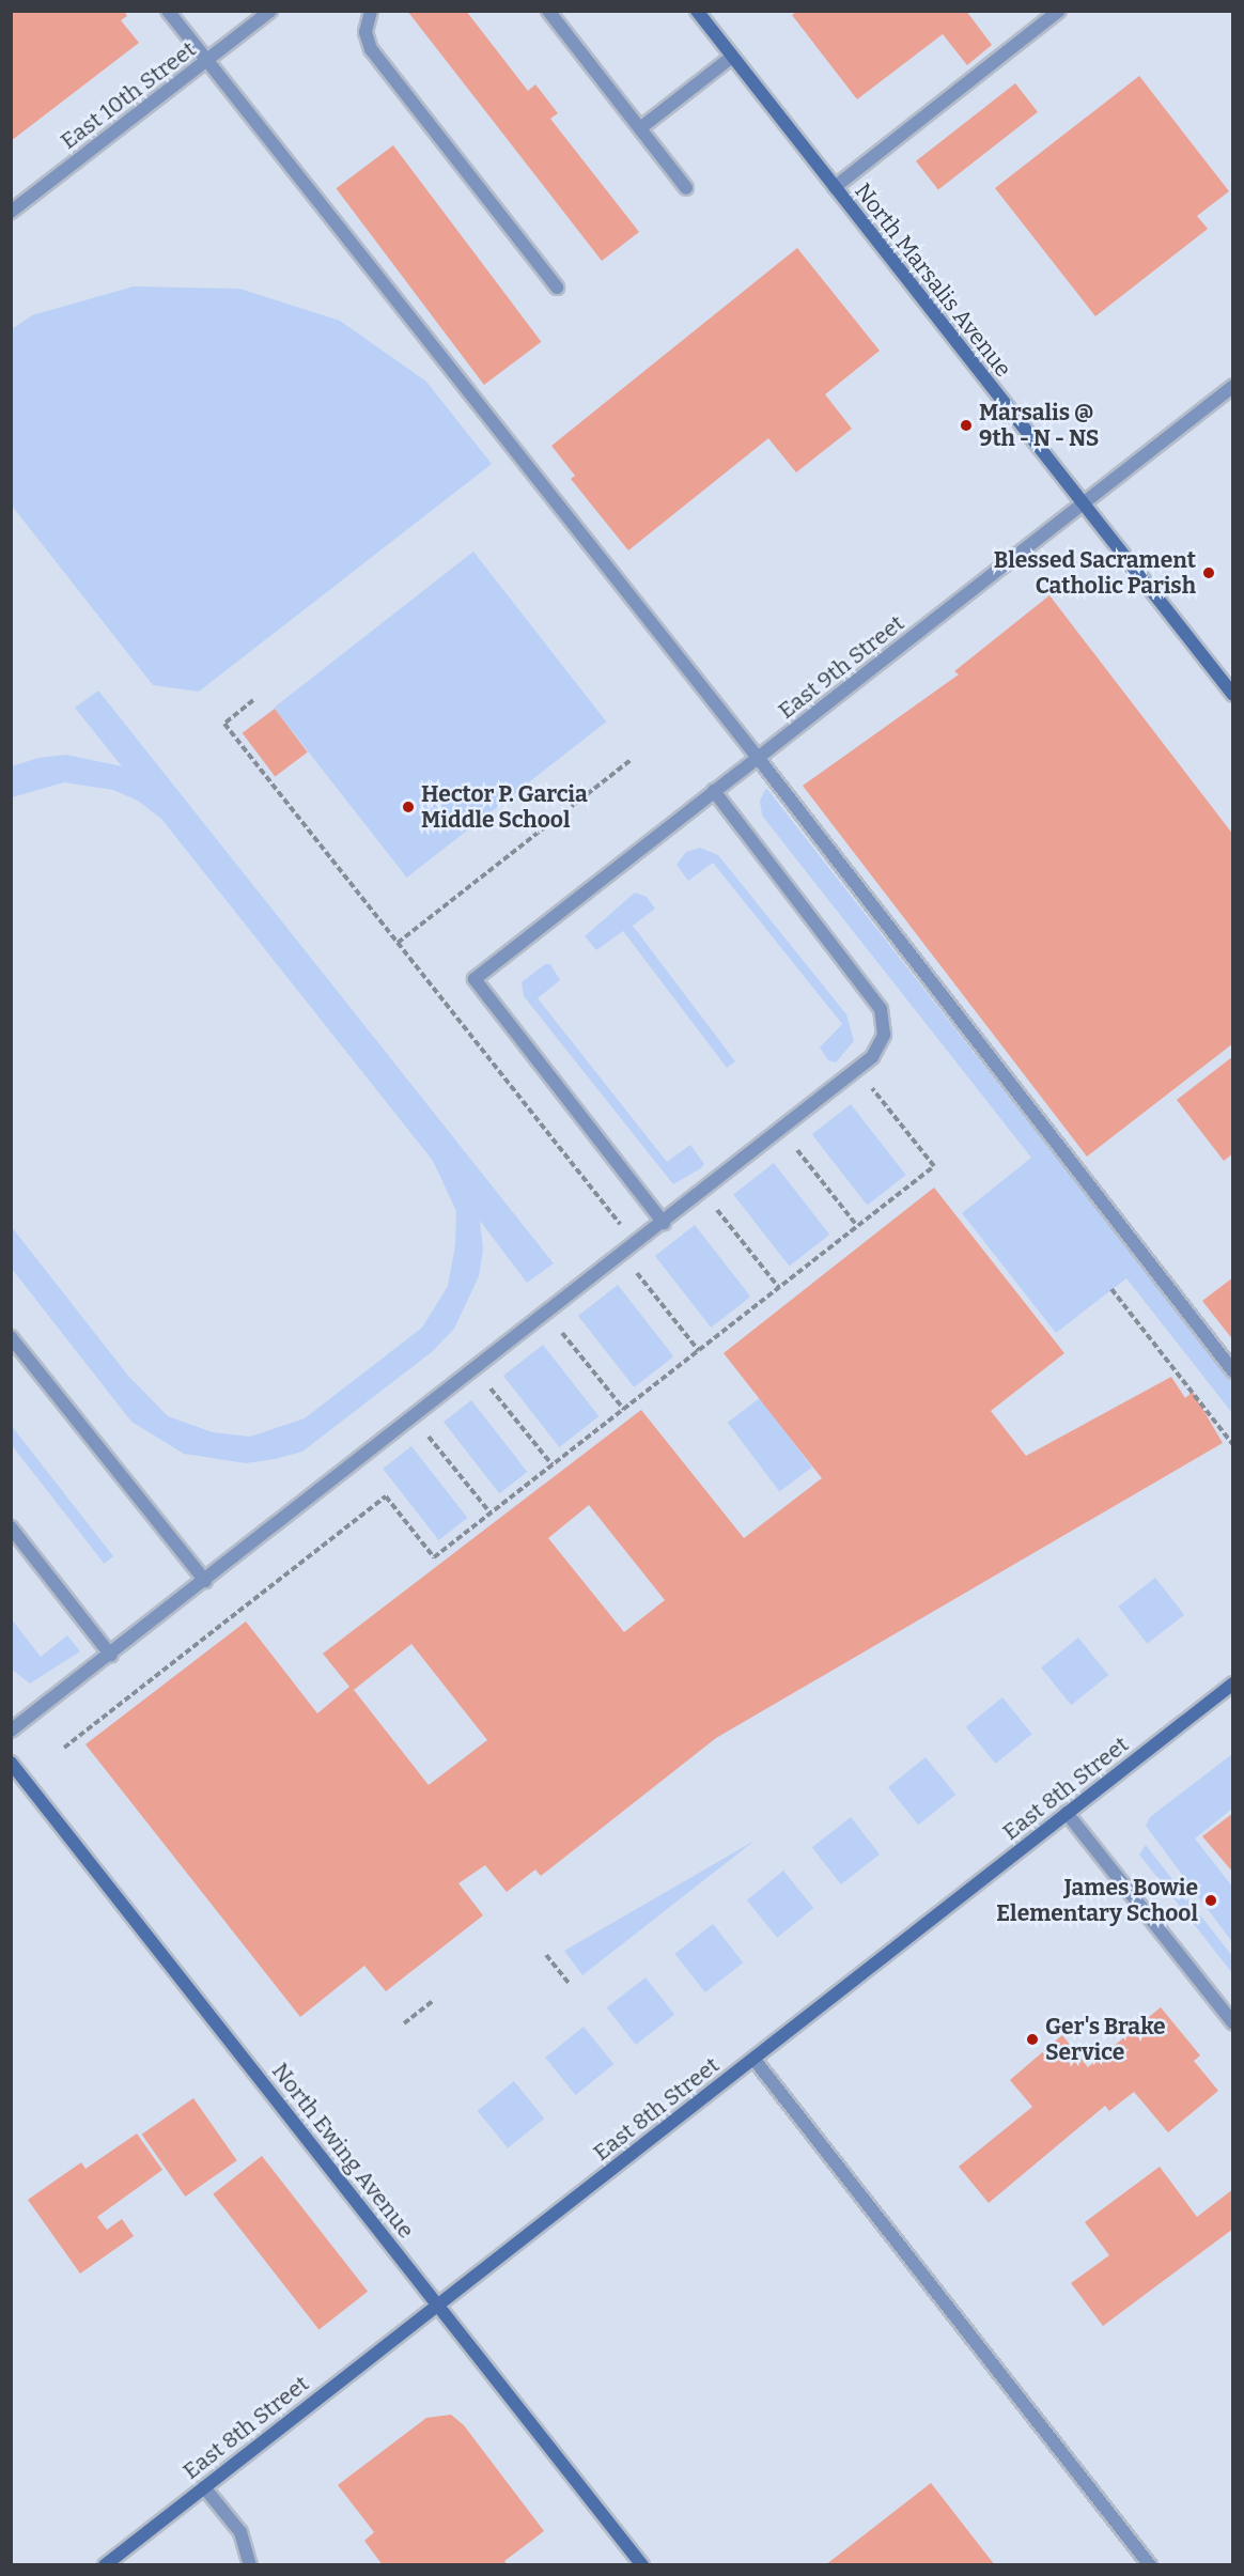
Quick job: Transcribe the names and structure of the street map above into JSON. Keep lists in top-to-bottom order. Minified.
{"streets":{"street":["East 10th Street","North Marsalis Avenue","East 9th Street","East 8th Street","North Ewing Avenue"]},"crossings":[["North Marsalis Avenue","East 9th Street"],["East 8th Street","North Ewing Avenue"]],"places":["Marsalis @ 9th - N - NS","Blessed Sacrament Catholic Parish","Hector P. Garcia Middle School","James Bowie Elementary School","Ger's Brake Service"]}
